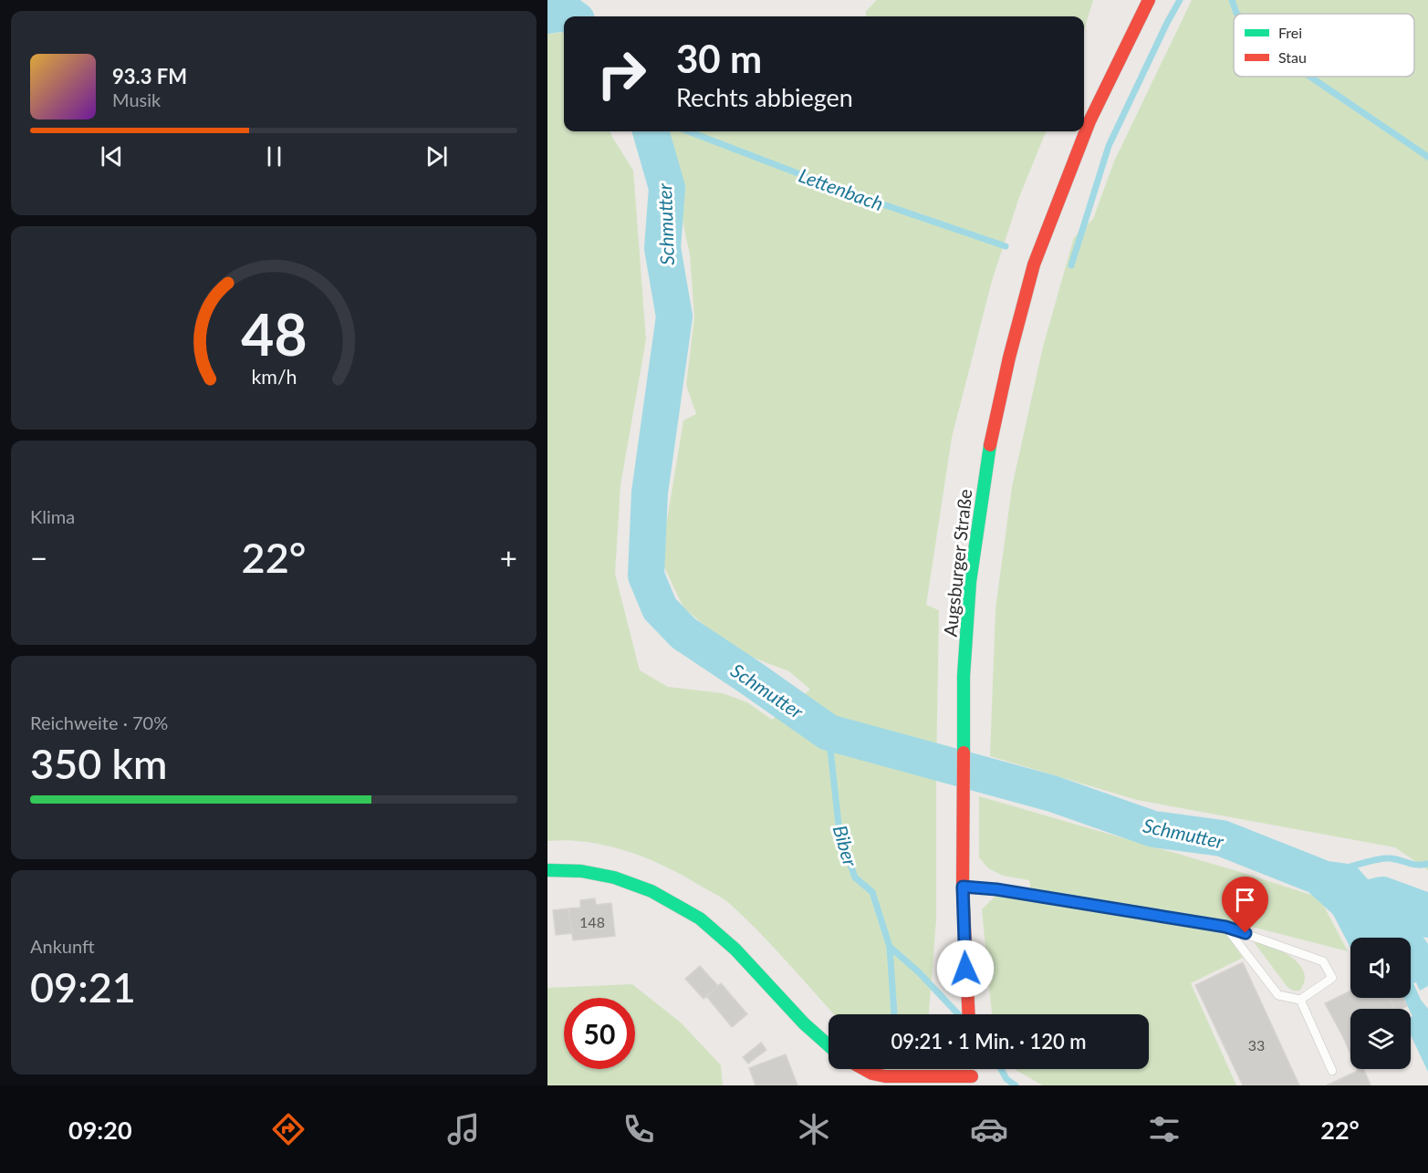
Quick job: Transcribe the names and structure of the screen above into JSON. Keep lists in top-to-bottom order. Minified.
{"streets":{"main road":["Augsburger Straße"]},"water":["Lettenbach","Schmutter","Biber"],"house_numbers":["148","33"],"legend":["Frei","Stau"],"page":{"turn":["30 m","Rechts abbiegen"],"song":["93.3 FM","Musik"],"tile":["Klima",["Reichweite · 70%","350 km"],["Ankunft","09:21"]],"heat":["−","22°","+"],"limit":"50","trip":"09:21 · 1 Min. · 120 m","tabs":["09:20","22°"],"gauge":["48","km/h"]}}
